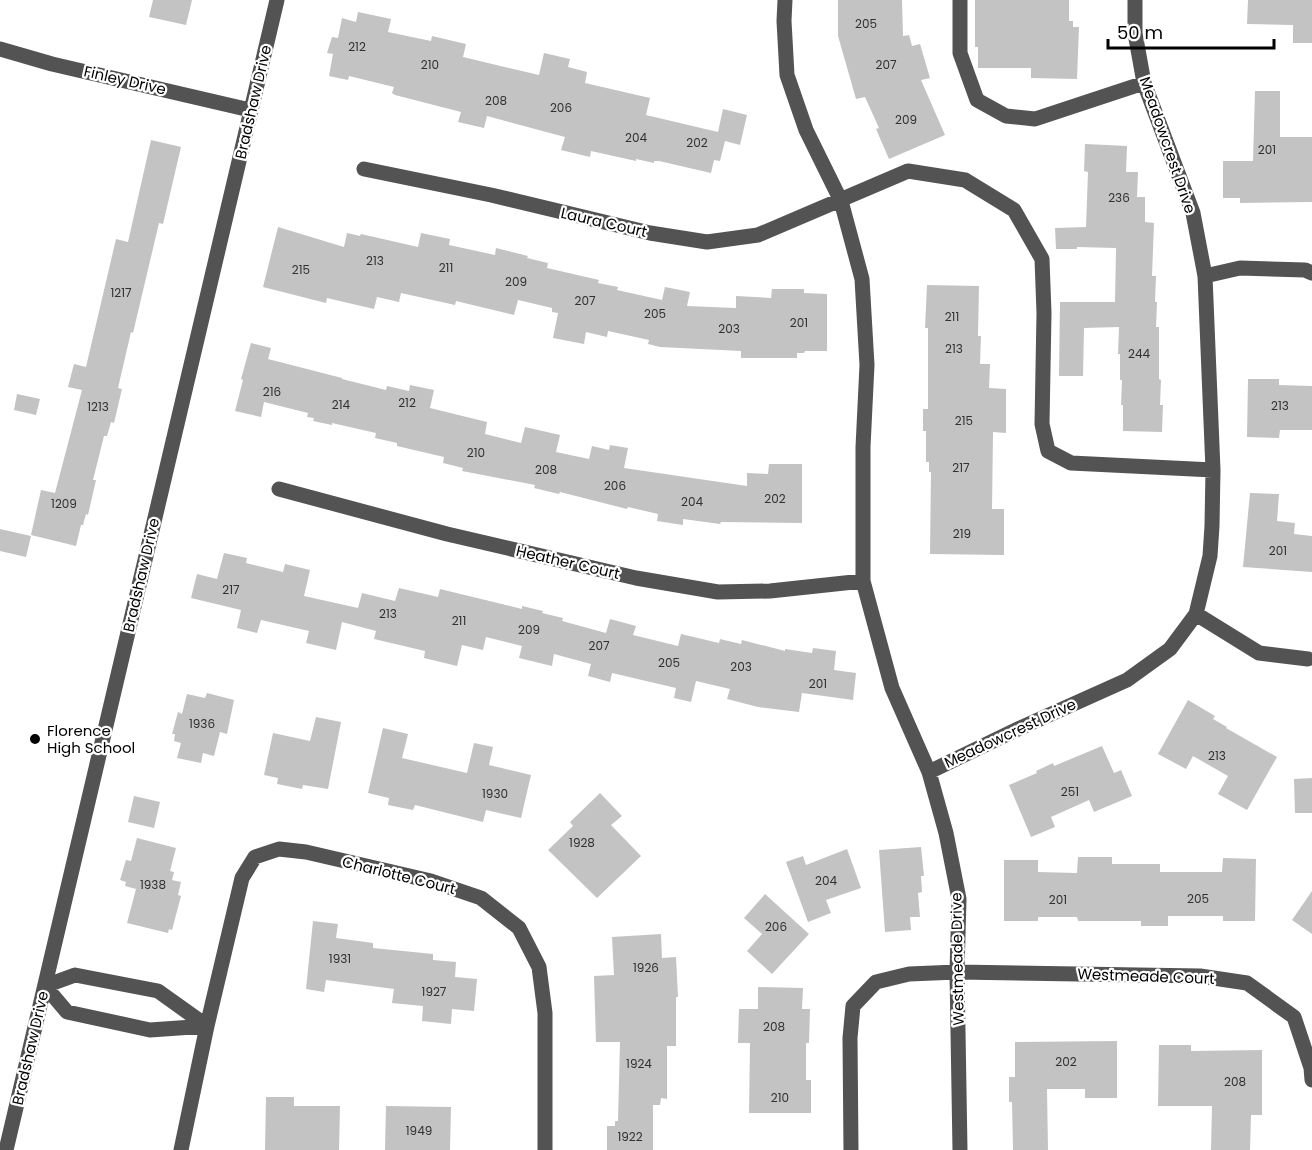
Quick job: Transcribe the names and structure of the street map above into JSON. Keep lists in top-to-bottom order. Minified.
{"streets":{"street":["Finley Drive","Bradshaw Drive","Meadowcrest Drive","Laura Court","Heather Court","Charlotte Court","Westmeade Drive","Westmeade Court"]},"crossings":[["Finley Drive","Bradshaw Drive"],["Meadowcrest Drive","Laura Court"],["Meadowcrest Drive","Heather Court"],["Meadowcrest Drive","Westmeade Drive"],["Westmeade Drive","Westmeade Court"]],"places":["Florence High School"],"house_numbers":["205","212","210","207","208","206","209","204","202","201","236","213","211","215","209","1217","207","205","211","201","203","213","244","216","212","214","213","1213","215","210","217","208","206","202","204","1209","219","201","217","213","211","209","207","205","203","201","1936","213","251","1930","1928","204","1938","205","201","206","1931","1926","1927","208","202","1924","208","210","1949","1922"],"scale_bar":"50 m"}
